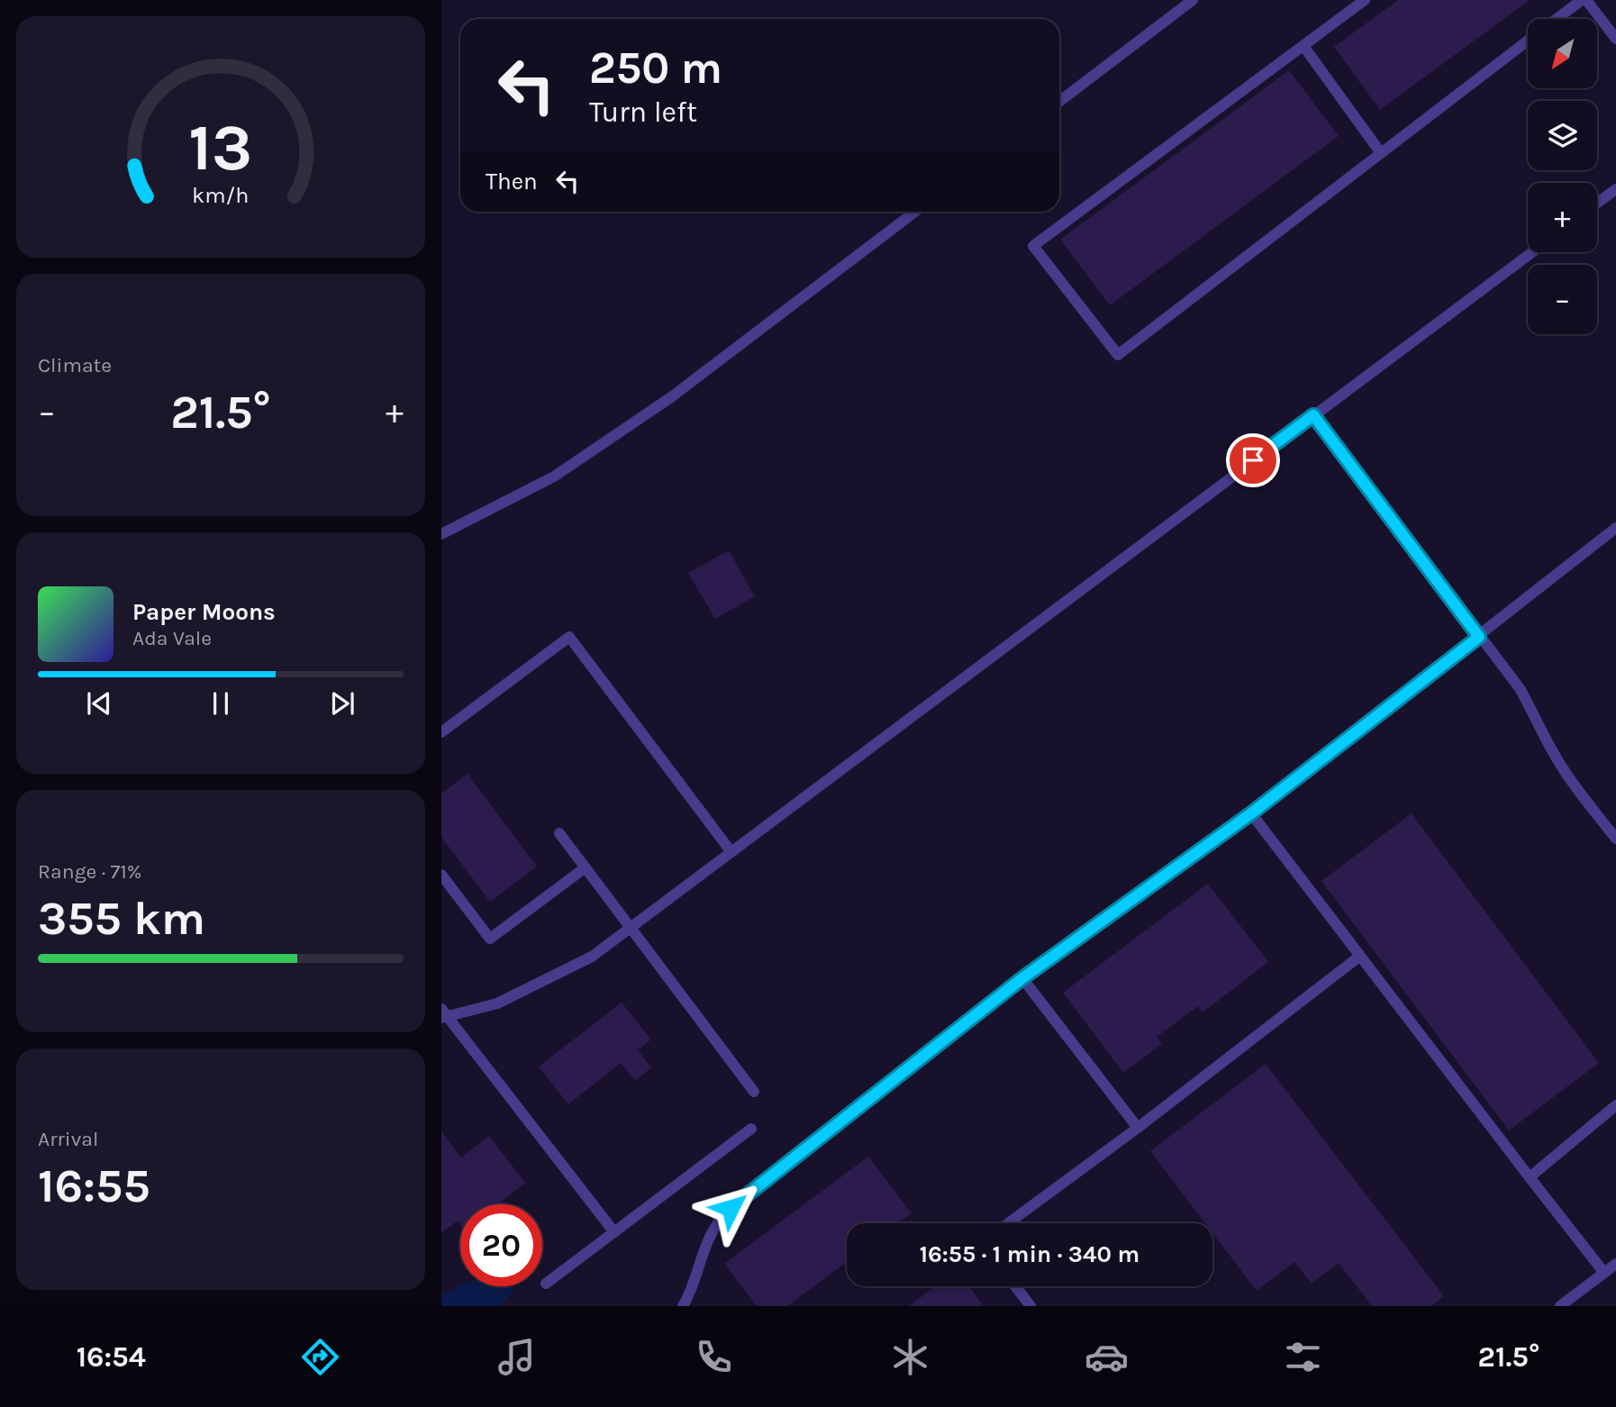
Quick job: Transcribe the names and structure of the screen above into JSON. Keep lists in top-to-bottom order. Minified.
{"north":"bottom left","page":{"map_buttons":["+","−"],"turn":["250 m","Turn left"],"then":"Then","tile":["Climate",["Range · 71%","355 km"],["Arrival","16:55"]],"heat":["−","21.5°","+"],"song":["Paper Moons","Ada Vale"],"limit":"20","trip":"16:55 · 1 min · 340 m","tabs":["16:54","21.5°"],"gauge":["13","km/h"]}}
